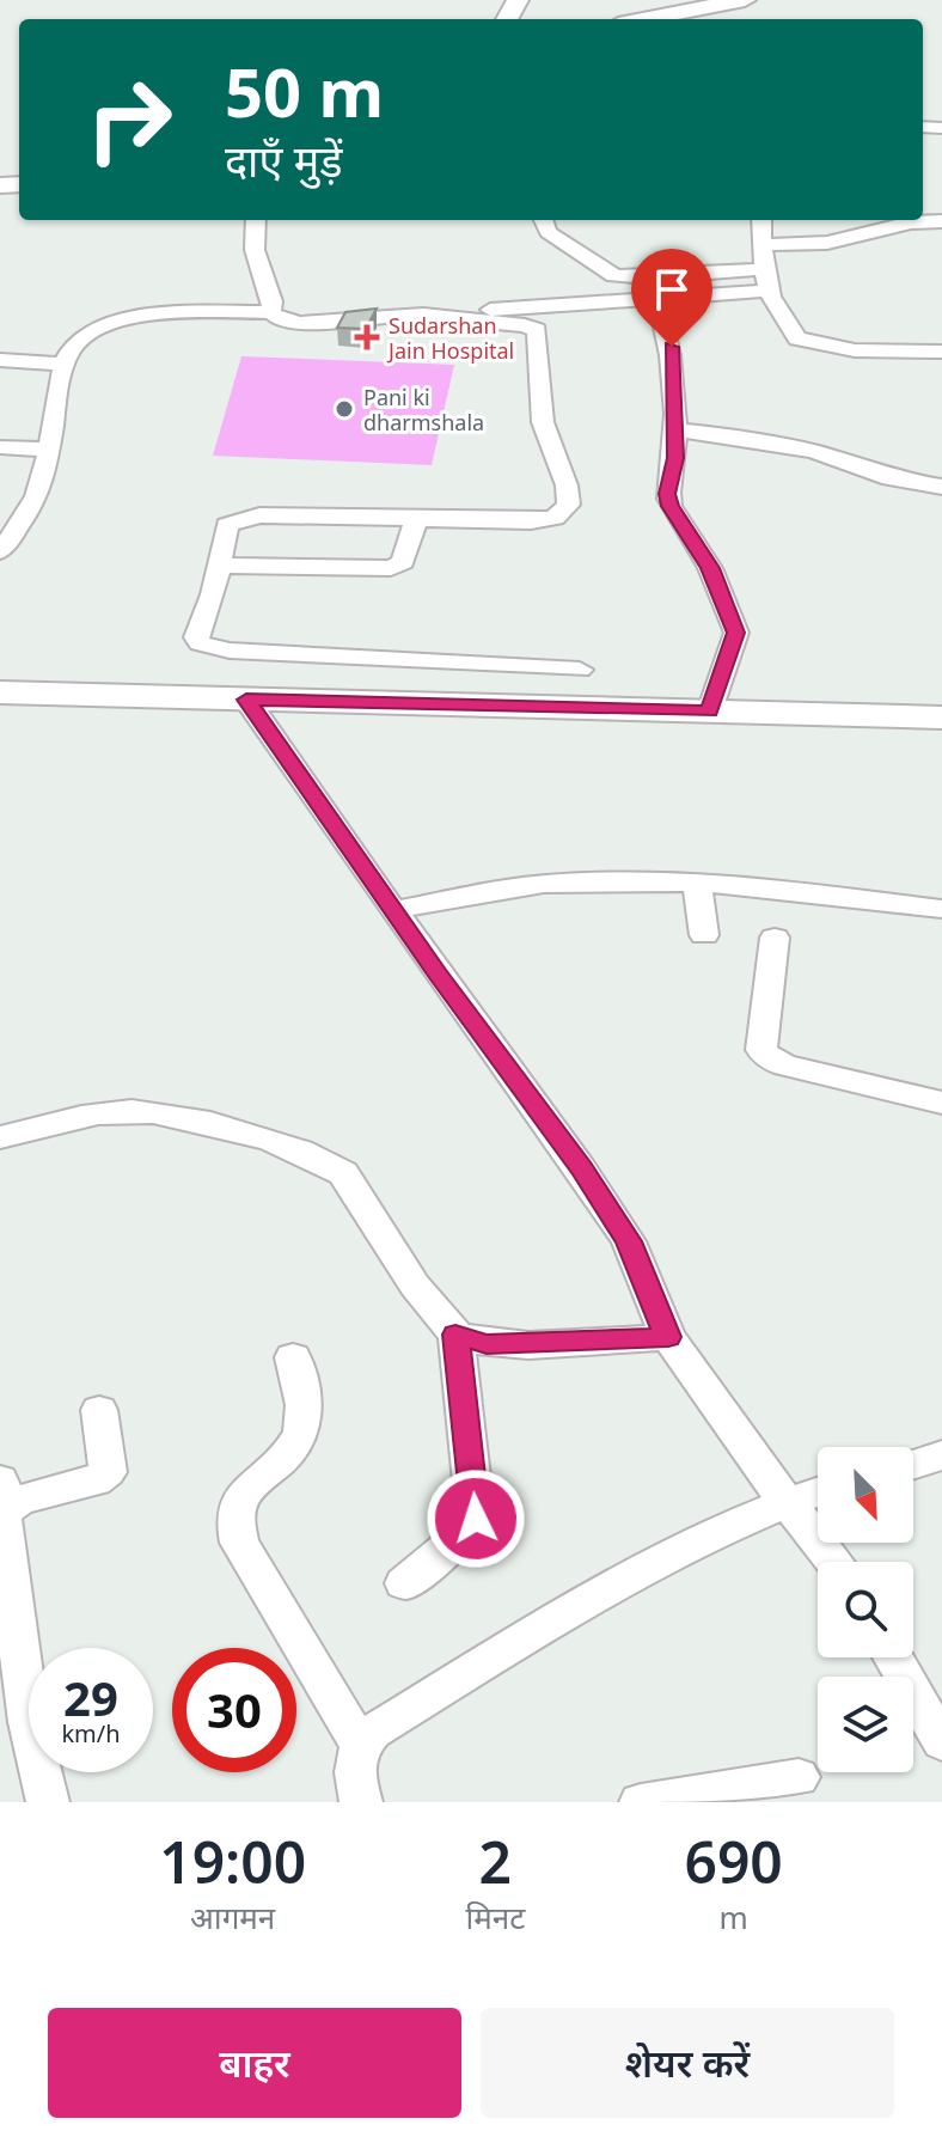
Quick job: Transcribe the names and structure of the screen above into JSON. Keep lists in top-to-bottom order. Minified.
{"places":{"health":["Sudarshan Jain Hospital"],"other":["Pani ki dharmshala"]},"north":"bottom right","page":{"turn":["50 m","दाएँ मुड़ें"],"speed":"29 km/h","limit":"30","eta":["19:00","आगमन","2","मिनट","690","m"],"buttons":["बाहर","शेयर करें"]}}
